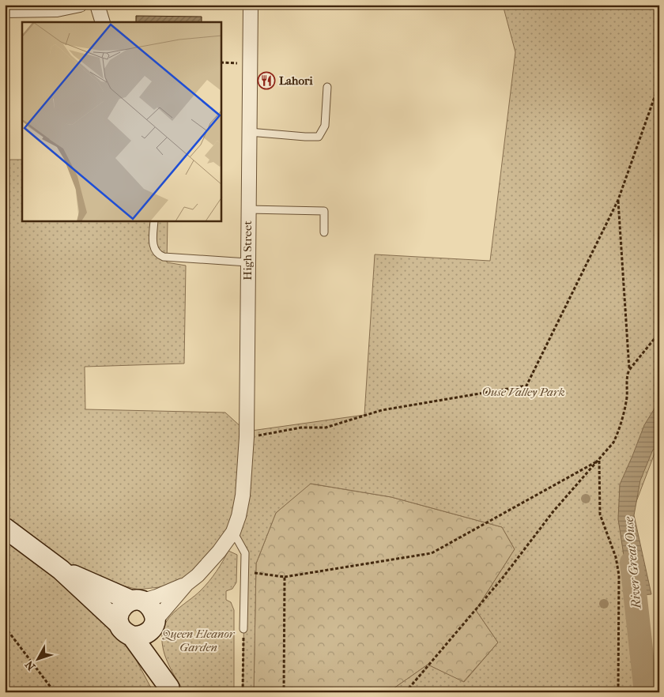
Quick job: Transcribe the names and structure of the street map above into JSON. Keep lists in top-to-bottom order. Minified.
{"streets":{"street":["High Street"]},"water":["River Great Ouse"],"parks":["Ouse Valley Park","Queen Eleanor Garden"],"places":{"restaurant":["Lahori"]},"north":"bottom left"}
